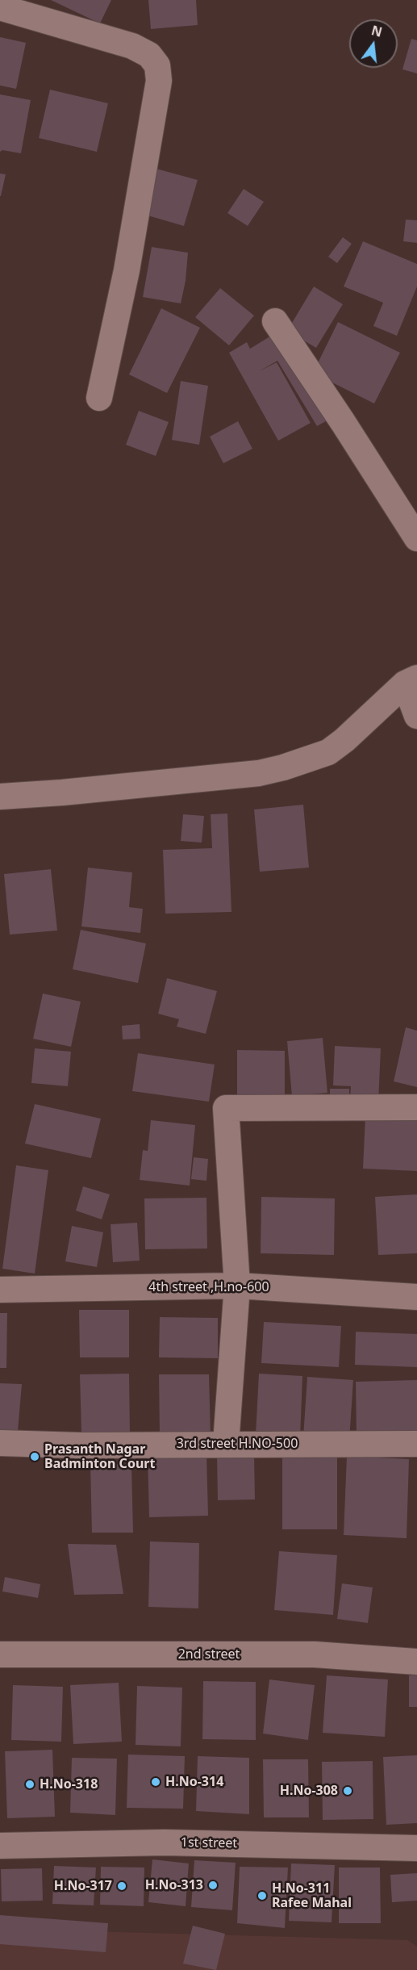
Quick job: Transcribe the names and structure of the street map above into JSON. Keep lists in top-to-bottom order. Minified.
{"streets":{"street":["4th street ,H.no-600","3rd street H.NO-500","2nd street","1st street"]},"places":["Prasanth Nagar Badminton Court","H.No-314","H.No-318","H.No-308","H.No-313","H.No-317","H.No-311 Rafee Mahal"],"north":"top"}
